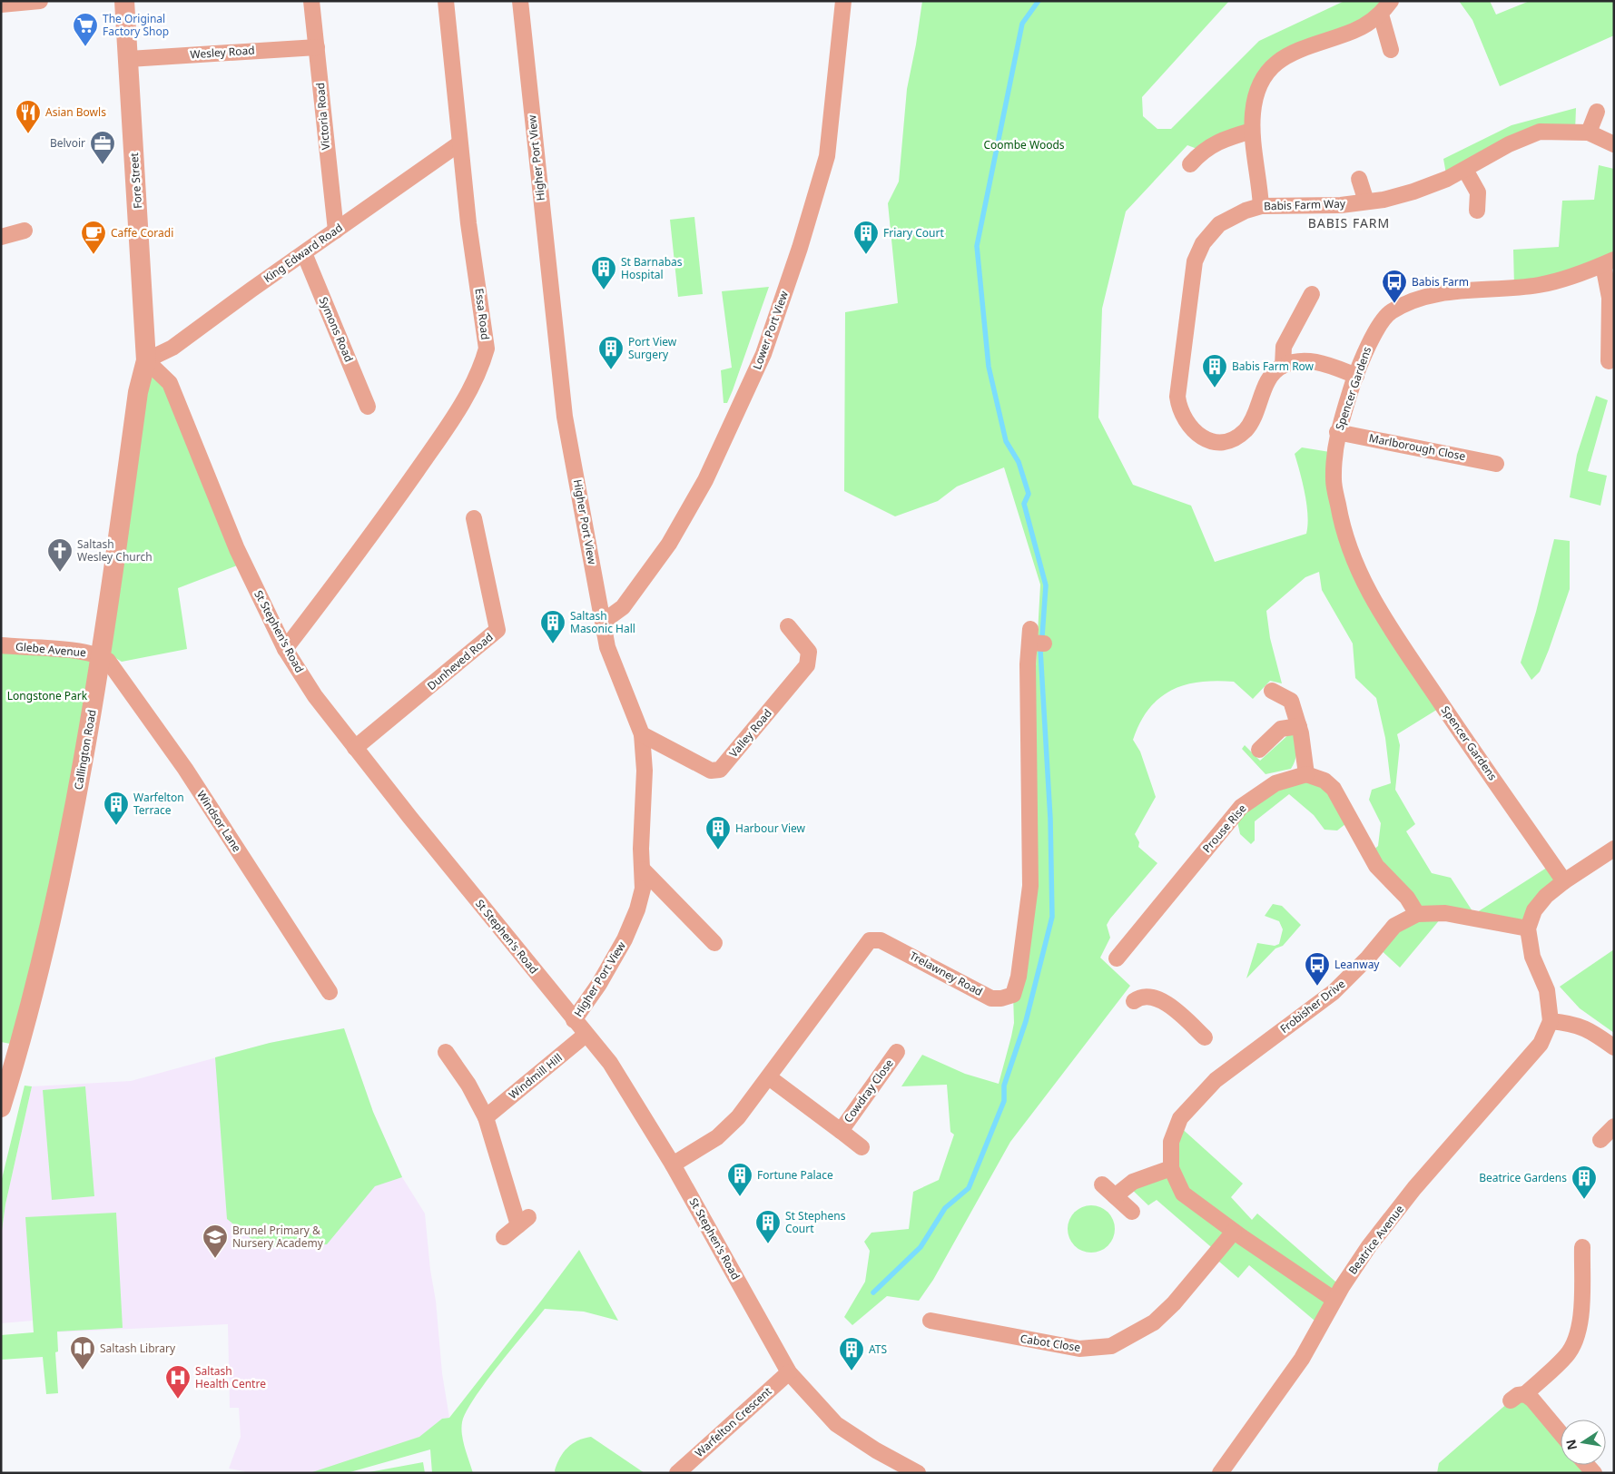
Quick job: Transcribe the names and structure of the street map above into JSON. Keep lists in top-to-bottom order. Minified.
{"streets":{"street":["Wesley Road","Victoria Road","Higher Port View","Fore Street","Babis Farm Way","King Edward Road","Essa Road","Symons Road","Lower Port View","Spencer Gardens","Marlborough Close","St Stephen's Road","Glebe Avenue","Dunheved Road","Valley Road","Callington Road","Windsor Lane","Prouse Rise","Trelawney Road","Frobisher Drive","Windmill Hill","Cowdray Close","Beatrice Avenue","Cabot Close","Warfelton Crescent"]},"crossings":[["Wesley Road","Victoria Road"],["Wesley Road","Fore Street"],["Victoria Road","King Edward Road"],["Higher Port View","Lower Port View"],["Higher Port View","St Stephen's Road"],["Higher Port View","Valley Road"],["Fore Street","King Edward Road"],["Fore Street","St Stephen's Road"],["Fore Street","Callington Road"],["King Edward Road","Essa Road"],["King Edward Road","Symons Road"],["King Edward Road","St Stephen's Road"],["King Edward Road","Callington Road"],["Essa Road","St Stephen's Road"],["Spencer Gardens","Marlborough Close"],["St Stephen's Road","Dunheved Road"],["St Stephen's Road","Callington Road"],["St Stephen's Road","Trelawney Road"],["St Stephen's Road","Windmill Hill"],["St Stephen's Road","Warfelton Crescent"],["Glebe Avenue","Callington Road"],["Glebe Avenue","Windsor Lane"],["Callington Road","Windsor Lane"],["Trelawney Road","Cowdray Close"],["Frobisher Drive","Beatrice Avenue"],["Frobisher Drive","Cabot Close"]],"districts":["BABIS FARM"],"parks":["Coombe Woods","Longstone Park"],"places":{"supermarket":["The Original Factory Shop"],"restaurant":["Asian Bowls"],"office":["Belvoir"],"cafe":["Caffe Coradi"],"building":["Friary Court","St Barnabas Hospital","Port View Surgery","Babis Farm Row","Saltash Masonic Hall","Warfelton Terrace","Harbour View","Fortune Palace","Beatrice Gardens","St Stephens Court","ATS"],"bus stop":["Babis Farm","Leanway"],"church":["Saltash Wesley Church"],"school or university":["Brunel Primary & Nursery Academy"],"library":["Saltash Library"],"hospital":["Saltash Health Centre"]},"north":"left"}
